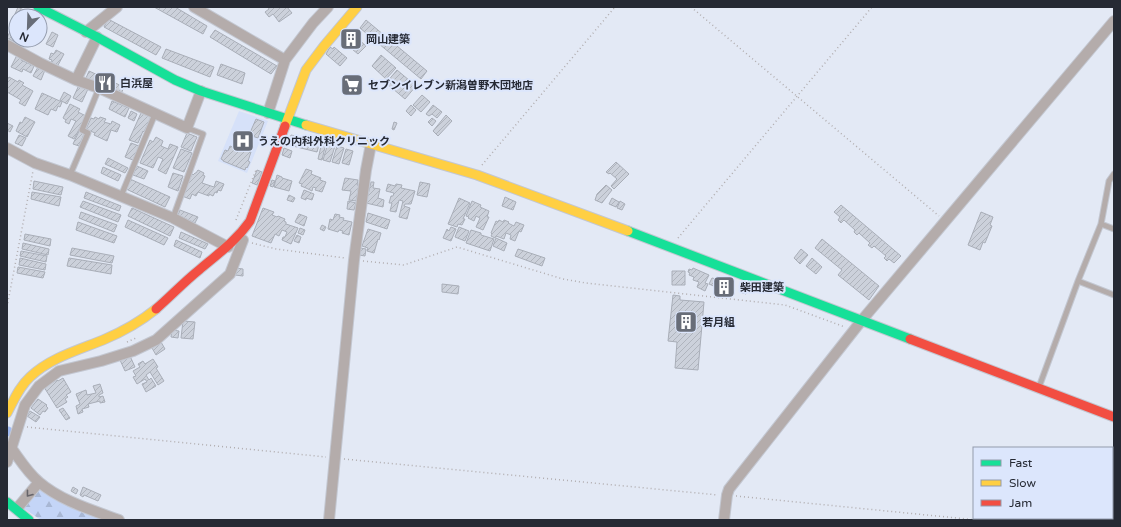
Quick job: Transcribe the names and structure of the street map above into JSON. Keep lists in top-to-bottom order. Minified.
{"places":{"building":["岡山建築","柴田建築","若月組"],"restaurant":["白浜屋"],"supermarket":["セブンイレブン新潟曽野木団地店"],"hospital":["うえの内科外科クリニック"]},"legend":["Fast","Slow","Jam"],"north":"bottom left"}
